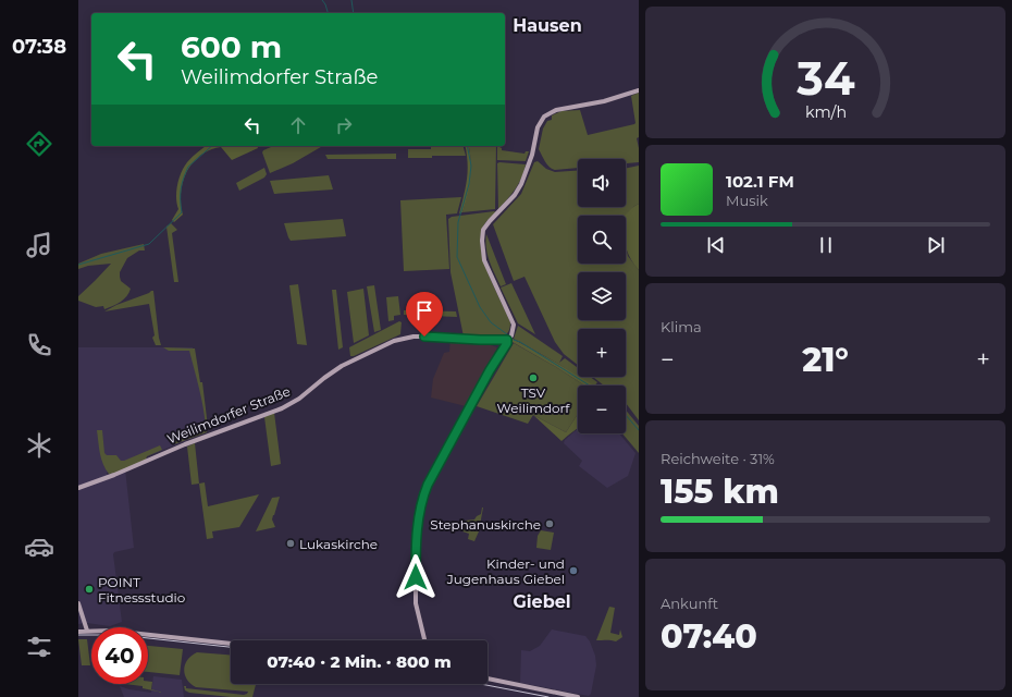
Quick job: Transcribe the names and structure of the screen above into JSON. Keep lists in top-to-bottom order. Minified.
{"streets":{"main road":["Weilimdorfer Straße"]},"districts":["Hausen","Giebel"],"places":["TSV Weilimdorf","Stephanuskirche","Lukaskirche","Kinder- und Jugenhaus Giebel","POINT Fitnessstudio"],"page":{"tabs":"07:38","turn":["600 m","Weilimdorfer Straße"],"map_buttons":["+","−"],"song":["102.1 FM","Musik"],"tile":["Klima",["Reichweite · 31%","155 km"],["Ankunft","07:40"]],"heat":["−","21°","+"],"limit":"40","trip":"07:40 · 2 Min. · 800 m","gauge":["34","km/h"]}}
